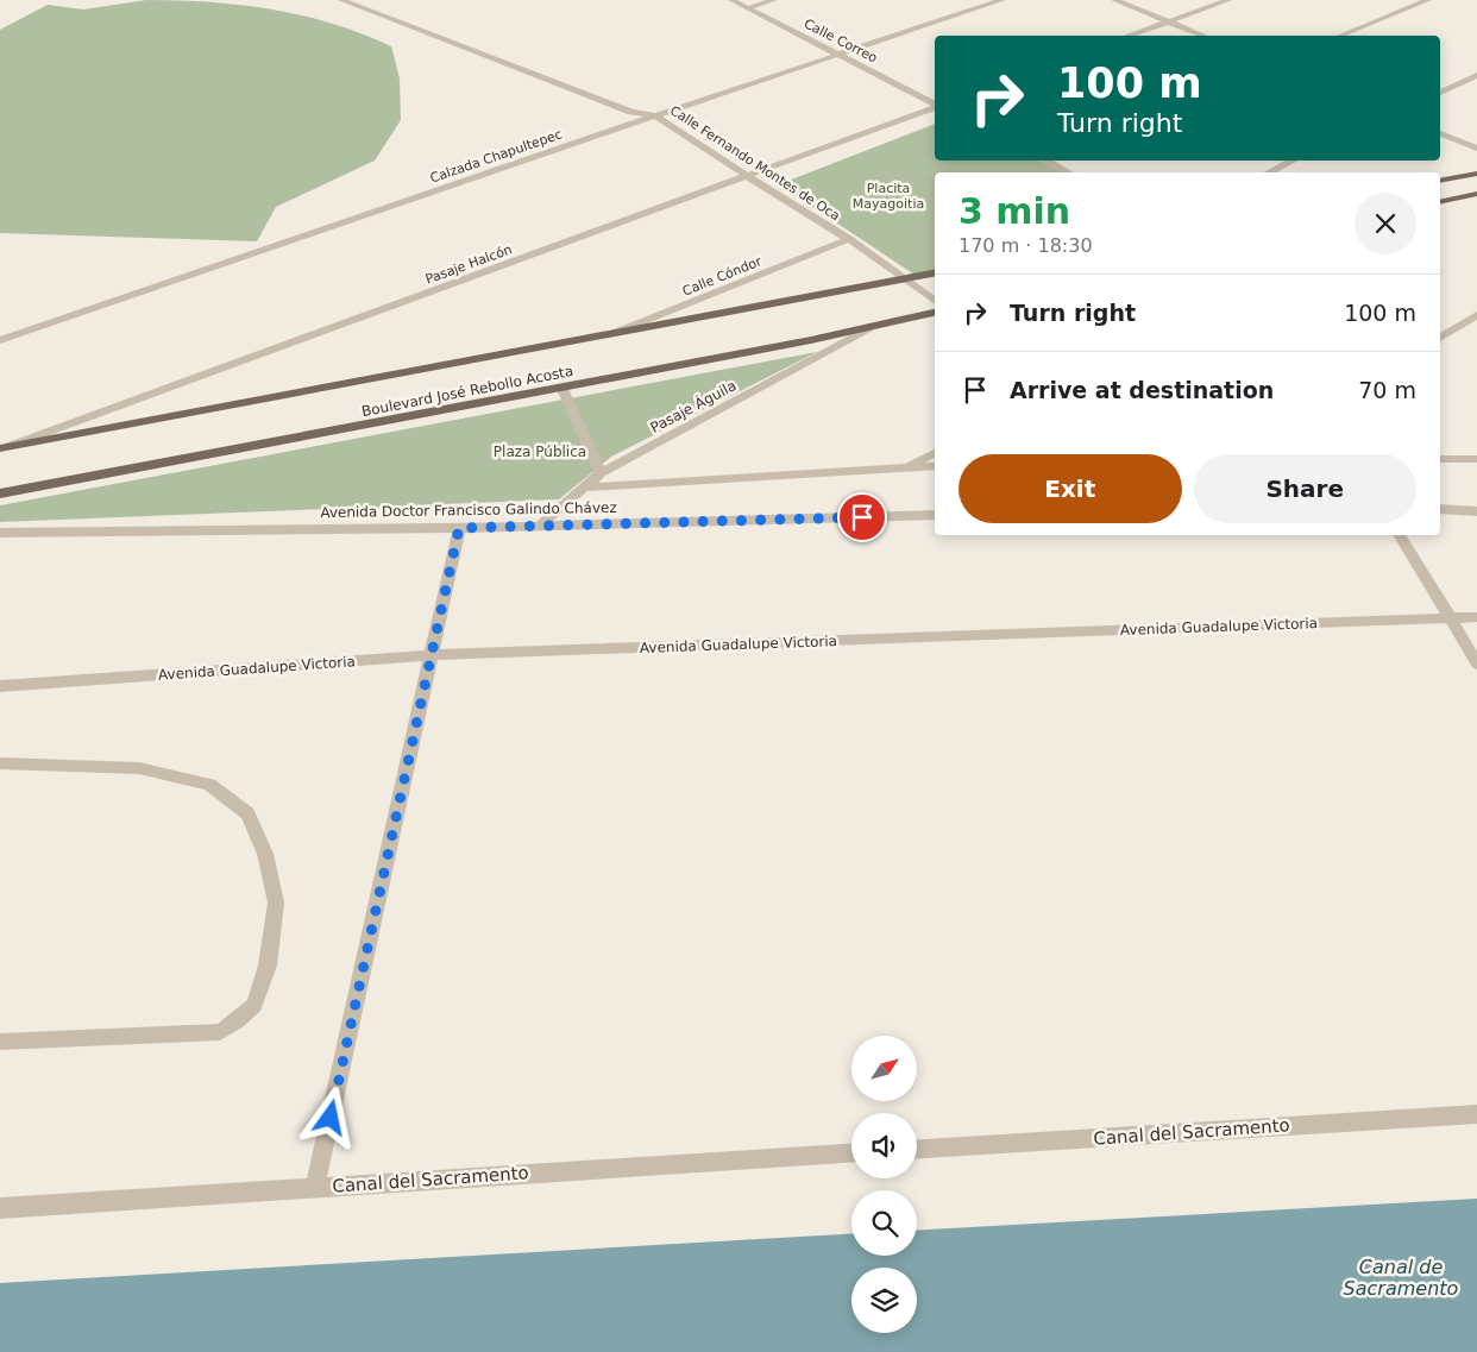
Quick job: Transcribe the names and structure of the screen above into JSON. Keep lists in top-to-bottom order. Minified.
{"streets":{"main road":["Boulevard José Rebollo Acosta"],"street":["Calle Correo","Calzada Chapultepec","Calle Fernando Montes de Oca","Pasaje Halcón","Calle Cóndor","Pasaje Águila","Avenida Doctor Francisco Galindo Chávez","Avenida Guadalupe Victoria","Canal del Sacramento"]},"crossings":[["Calle Correo","Calzada Chapultepec"],["Calzada Chapultepec","Calle Fernando Montes de Oca"],["Calle Fernando Montes de Oca","Pasaje Halcón"],["Calle Fernando Montes de Oca","Calle Cóndor"],["Calle Fernando Montes de Oca","Boulevard José Rebollo Acosta"],["Pasaje Halcón","Boulevard José Rebollo Acosta"],["Calle Cóndor","Boulevard José Rebollo Acosta"],["Boulevard José Rebollo Acosta","Pasaje Águila"],["Pasaje Águila","Avenida Doctor Francisco Galindo Chávez"]],"water":["Canal de Sacramento"],"parks":["Placita Mayagoitia","Plaza Pública"],"north":"top right","page":{"turn":["100 m","Turn right"],"heading":["3 min","170 m · 18:30"],"list":[{"name":"Turn right","value":"100 m"},{"name":"Arrive at destination","value":"70 m"}],"buttons":["Exit","Share"]}}
